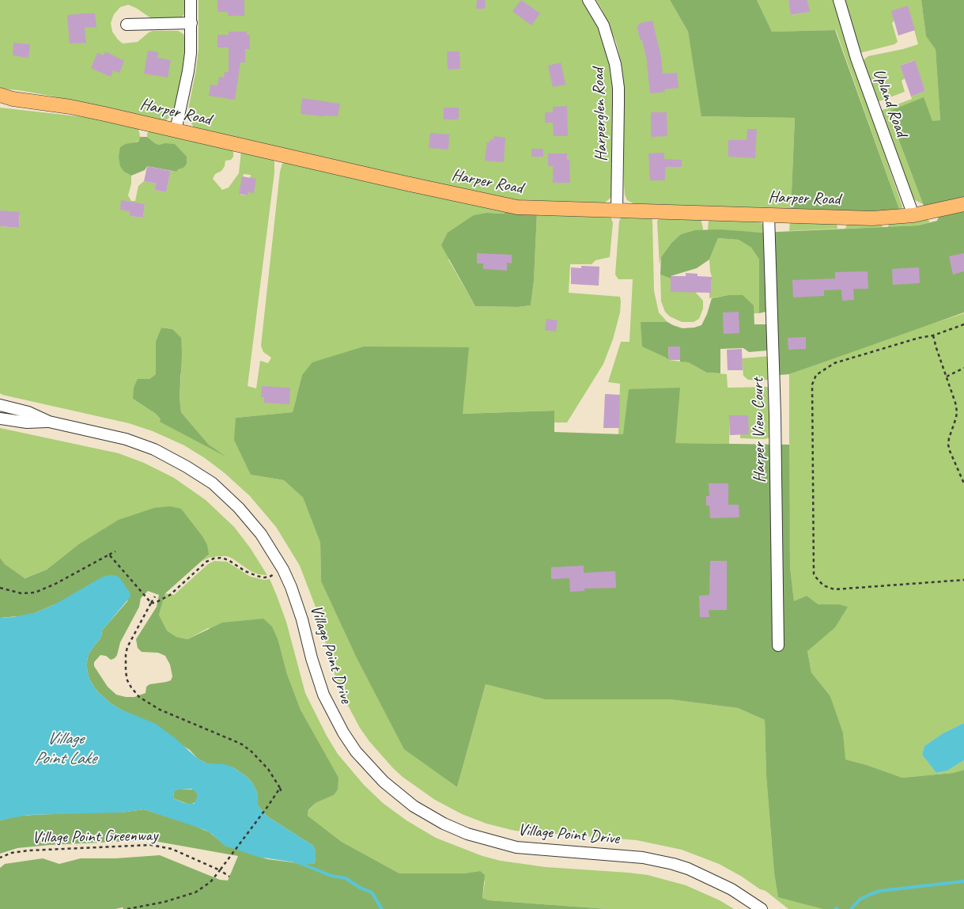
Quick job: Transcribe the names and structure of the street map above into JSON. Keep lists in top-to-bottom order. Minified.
{"streets":{"main road":["Harper Road"],"street":["Upland Road","Harperglen Road","Harper View Court","Village Point Drive"],"path":["Village Point Greenway"]},"crossings":[["Upland Road","Harper Road"],["Harper Road","Harperglen Road"],["Harper Road","Harper View Court"]],"water":["Village Point Lake"]}
